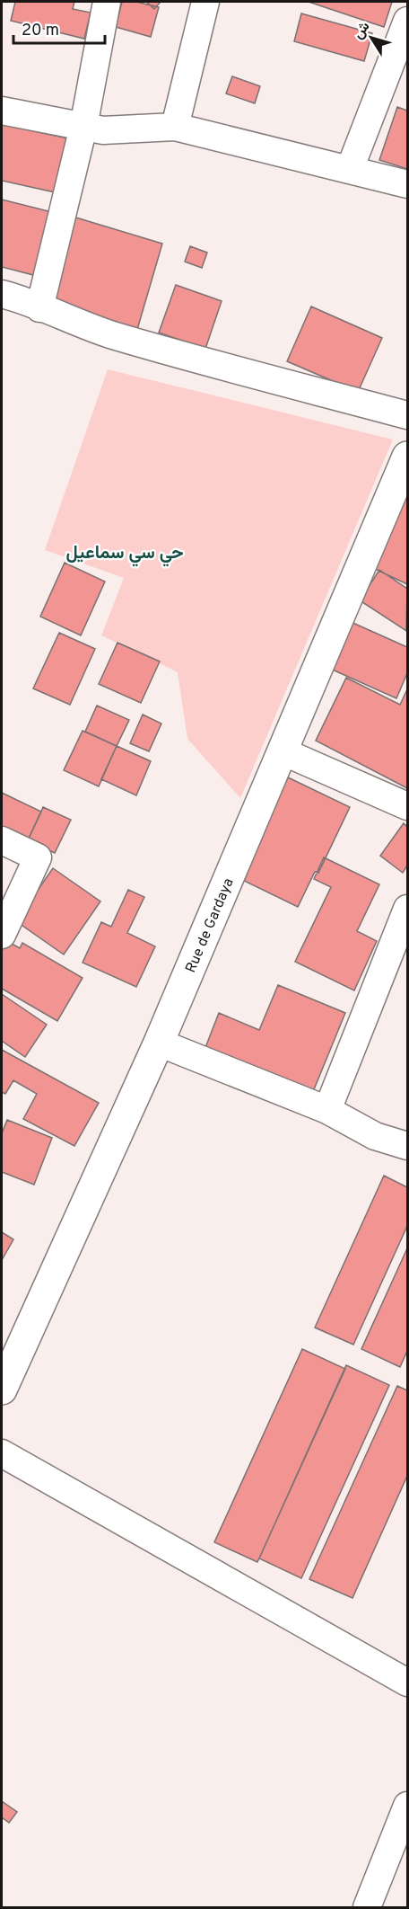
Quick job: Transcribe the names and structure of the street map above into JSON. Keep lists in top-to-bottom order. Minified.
{"streets":{"street":["Rue de Gardaya"]},"districts":["حي سي سماعيل"],"scale_bar":"20 m","north":"top left"}
